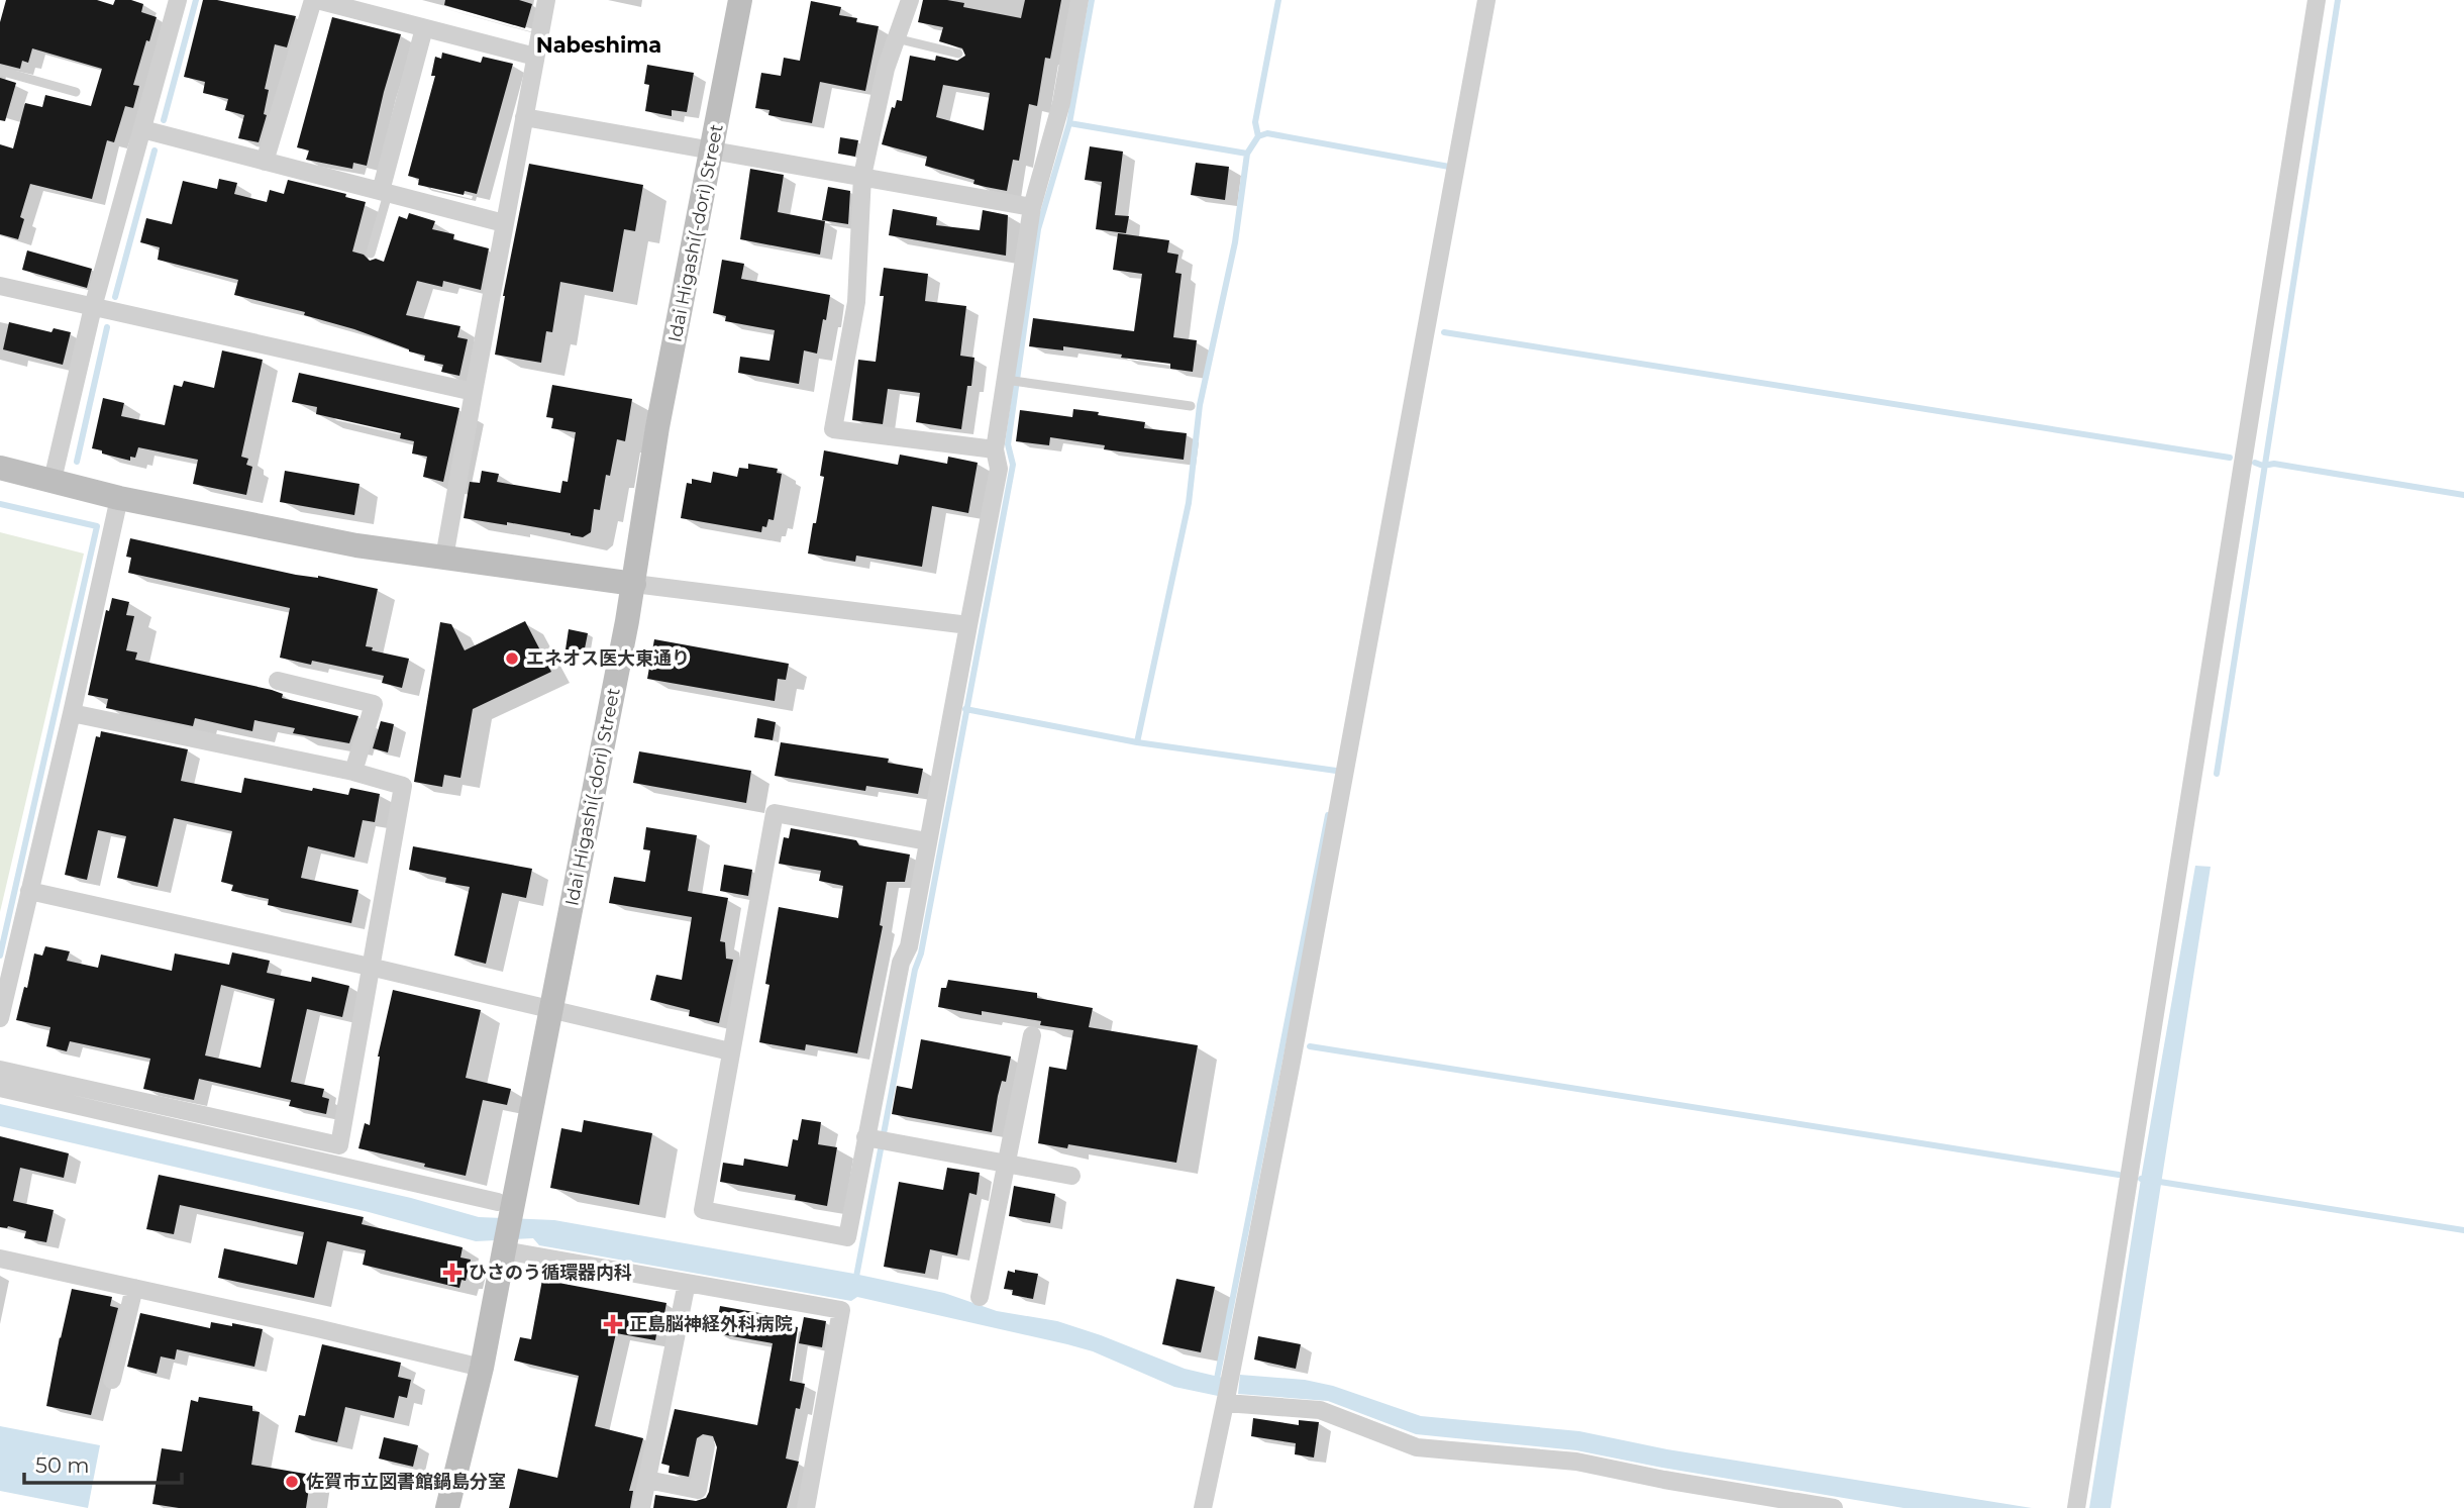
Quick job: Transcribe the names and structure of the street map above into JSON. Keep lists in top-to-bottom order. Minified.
{"streets":{"street":["Idai Higashi(-dori) Street"]},"districts":["Nabeshima"],"places":{"other":["エネオス医大東通り","佐賀市立図書館鍋島分室"],"health":["ひさのう循環器内科","正島脳神経外科病院"]},"scale_bar":"50 m"}
